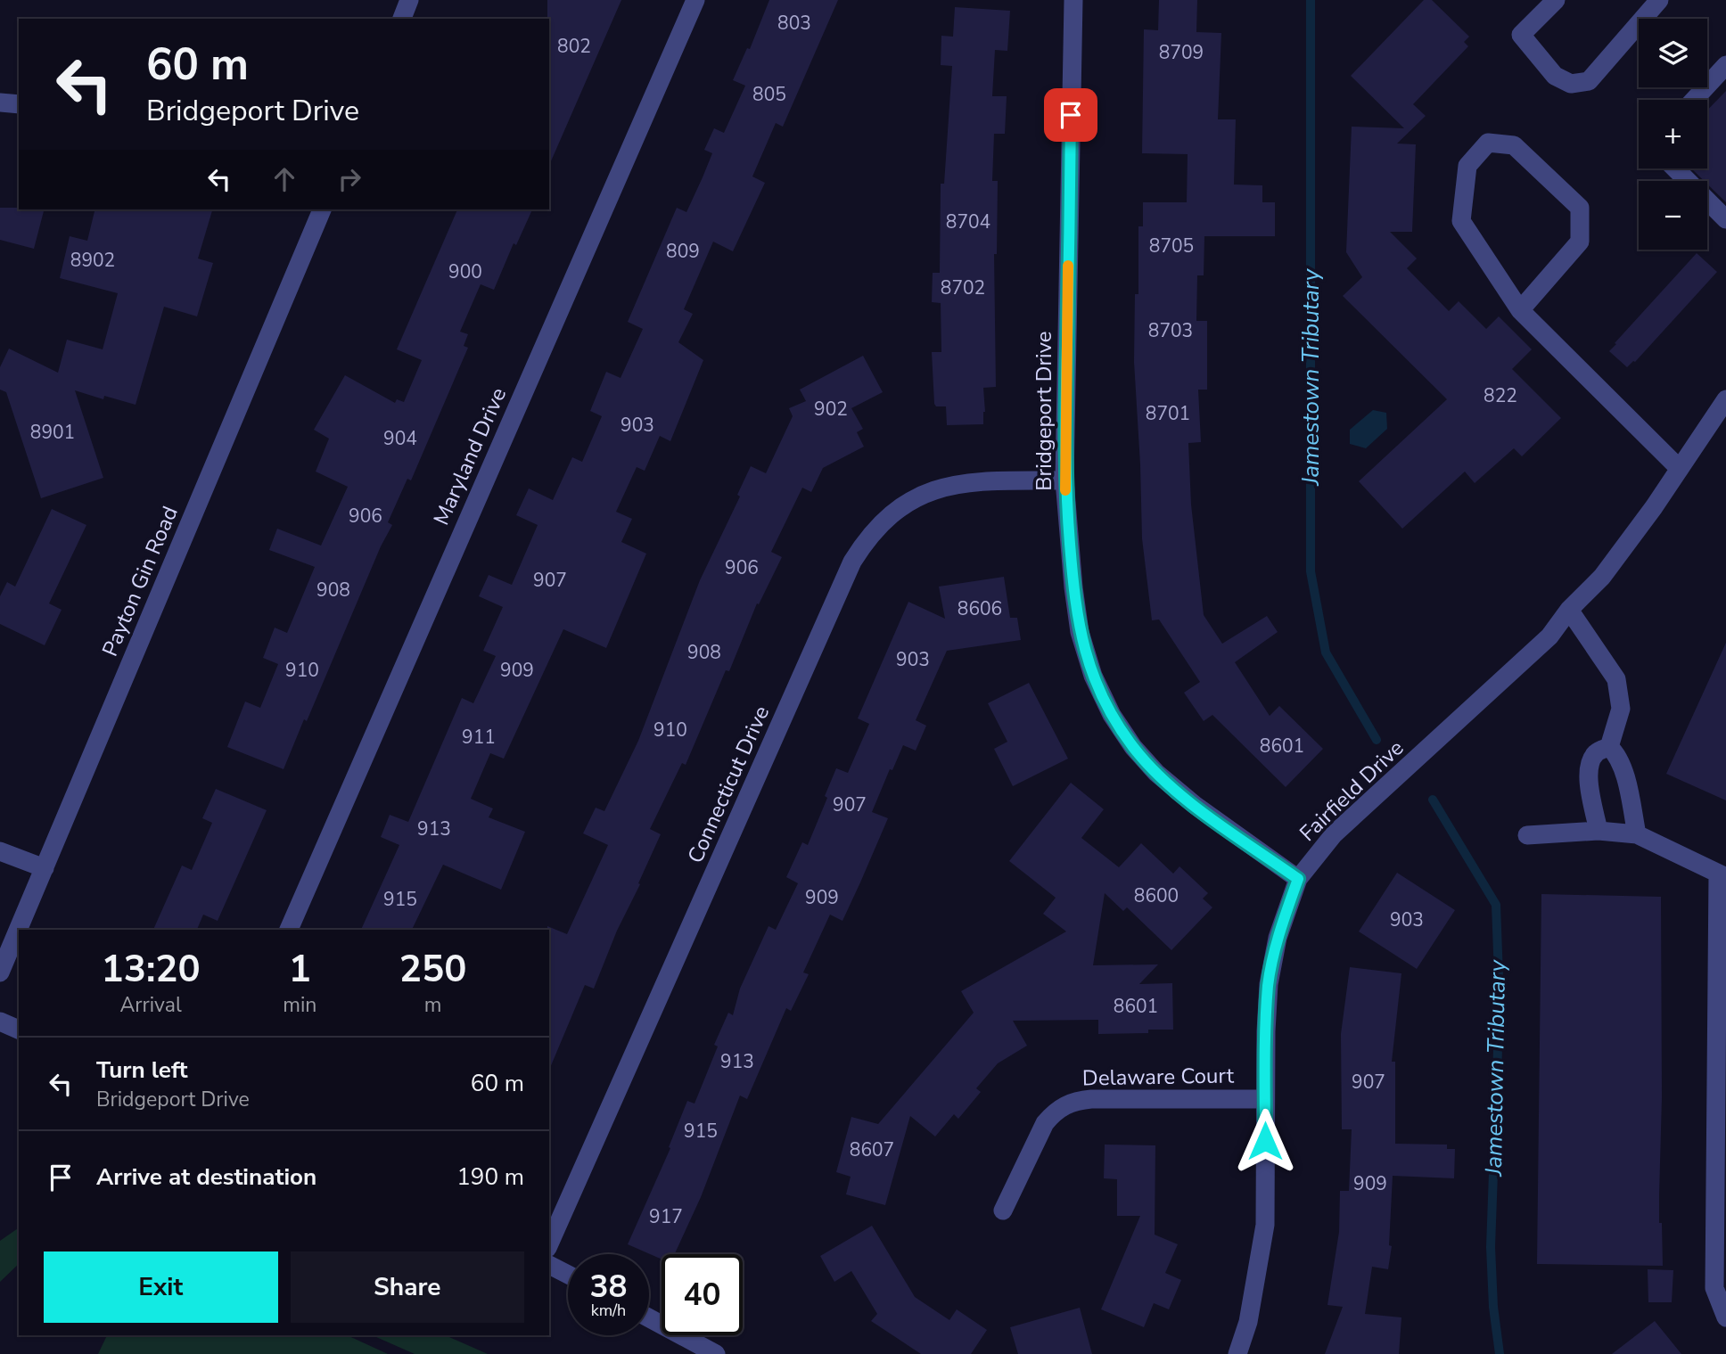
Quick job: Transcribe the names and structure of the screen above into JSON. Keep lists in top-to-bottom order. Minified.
{"streets":{"street":["Bridgeport Drive","Maryland Drive","Payton Gin Road","Connecticut Drive","Fairfield Drive","Delaware Court"]},"crossings":[["Bridgeport Drive","Connecticut Drive"],["Bridgeport Drive","Fairfield Drive"],["Fairfield Drive","Delaware Court"]],"water":["Jamestown Tributary"],"house_numbers":["803","802","8709","805","8704","8705","809","8902","900","8702","8703","822","902","8701","903","8901","904","906","906","907","908","8606","908","903","910","909","910","911","8601","907","913","8600","909","915","903","8601","913","907","915","8607","909","917"],"page":{"map_buttons":["+","−"],"turn":["60 m","Bridgeport Drive"],"eta":["13:20","Arrival","1","min","250","m"],"list":[{"name":"Turn left","note":"Bridgeport Drive","value":"60 m"},{"name":"Arrive at destination","value":"190 m"}],"buttons":["Exit","Share"],"speed":"38 km/h","limit":"40"}}
